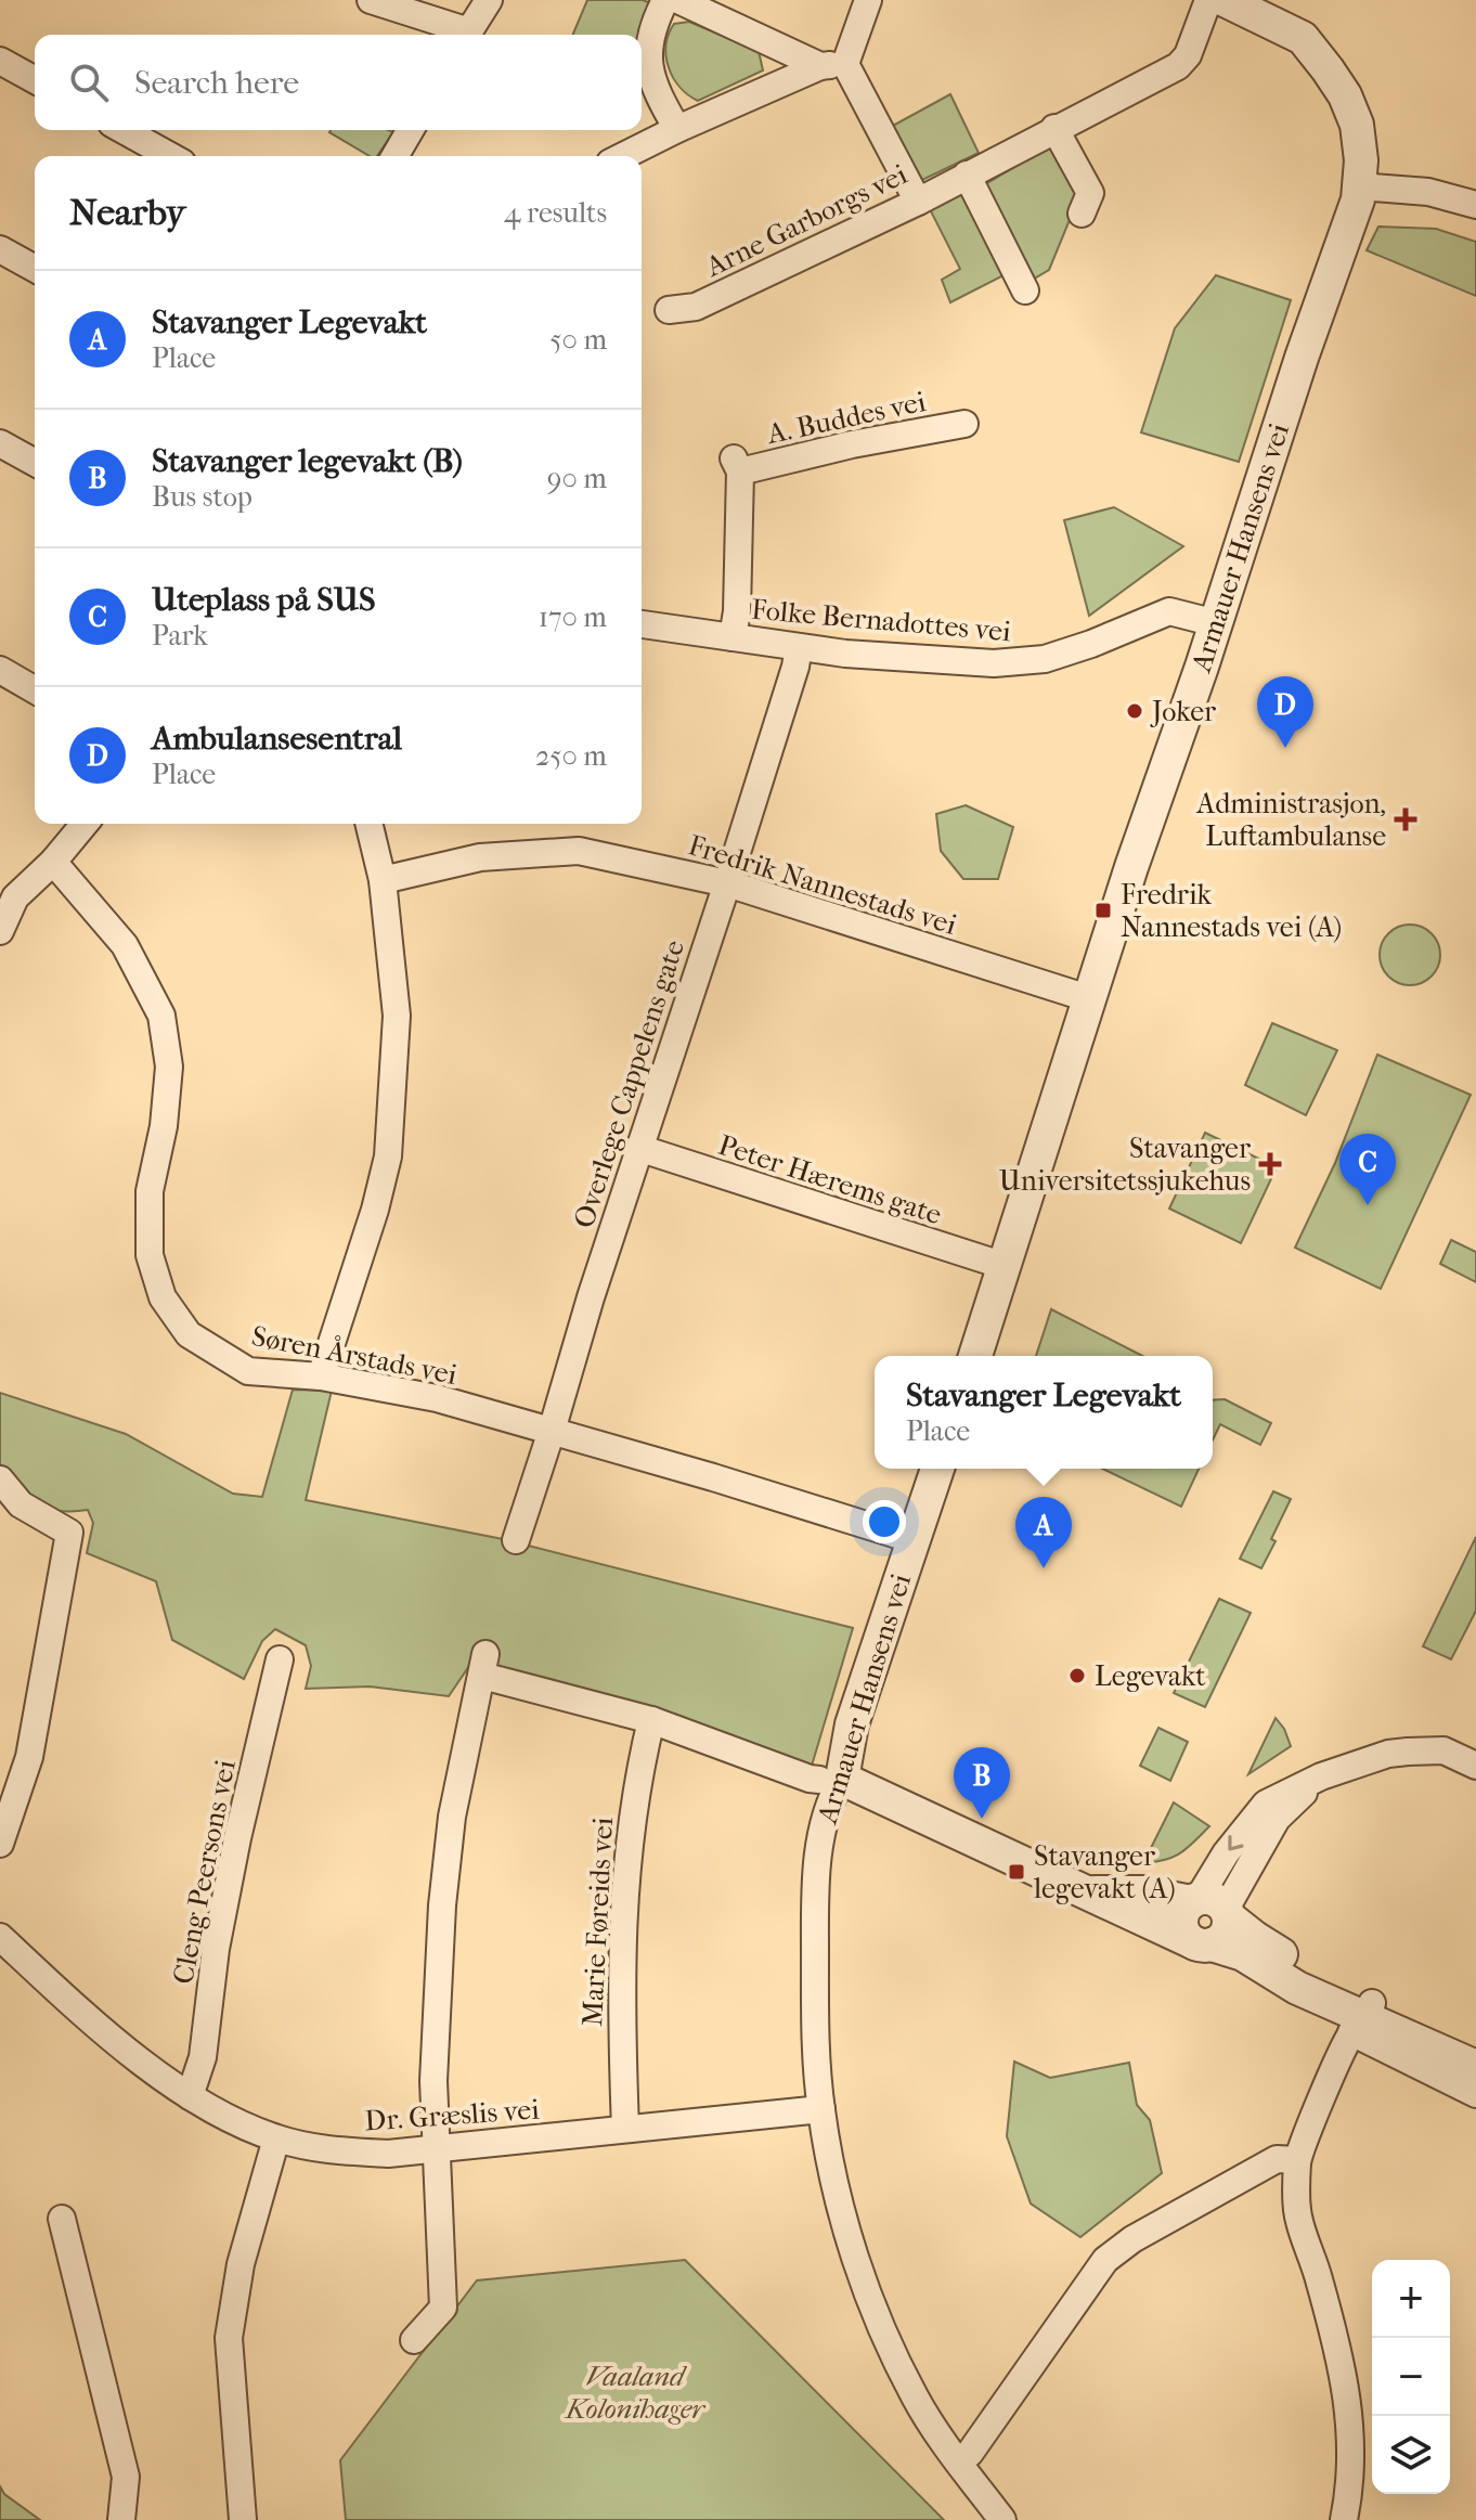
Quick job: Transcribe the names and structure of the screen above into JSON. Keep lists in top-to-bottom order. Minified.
{"streets":{"street":["Arne Garborgs vei","A. Buddes vei","Armauer Hansens vei","Folke Bernadottes vei","Fredrik Nannestads vei","Overlege Cappelens gate","Peter Hærems gate","Søren Årstads vei","Cleng Peersons vei","Marie Føreids vei","Dr. Græslis vei"]},"crossings":[["A. Buddes vei","Folke Bernadottes vei"],["Armauer Hansens vei","Folke Bernadottes vei"],["Armauer Hansens vei","Fredrik Nannestads vei"],["Armauer Hansens vei","Peter Hærems gate"],["Armauer Hansens vei","Søren Årstads vei"],["Armauer Hansens vei","Dr. Græslis vei"],["Folke Bernadottes vei","Overlege Cappelens gate"],["Fredrik Nannestads vei","Overlege Cappelens gate"],["Overlege Cappelens gate","Peter Hærems gate"],["Overlege Cappelens gate","Søren Årstads vei"],["Cleng Peersons vei","Dr. Græslis vei"],["Marie Føreids vei","Dr. Græslis vei"]],"parks":["Vaaland Kolonihager"],"places":{"other":["Joker","Legevakt"],"health":["Administrasjon, Luftambulanse","Stavanger Universitetssjukehus"],"transit":["Fredrik Nannestads vei (A)","Stavanger legevakt (A)"]},"page":{"search":"Search here","heading":["Nearby","4 results"],"list":[{"mark":"A","name":"Stavanger Legevakt","note":"Place","value":"50 m"},{"mark":"B","name":"Stavanger legevakt (B)","note":"Bus stop","value":"90 m"},{"mark":"C","name":"Uteplass på SUS","note":"Park","value":"170 m"},{"mark":"D","name":"Ambulansesentral","note":"Place","value":"250 m"}],"pins":["D","C","A","B"],"popup":["Stavanger Legevakt","Place"],"map_buttons":["+","−"]}}
